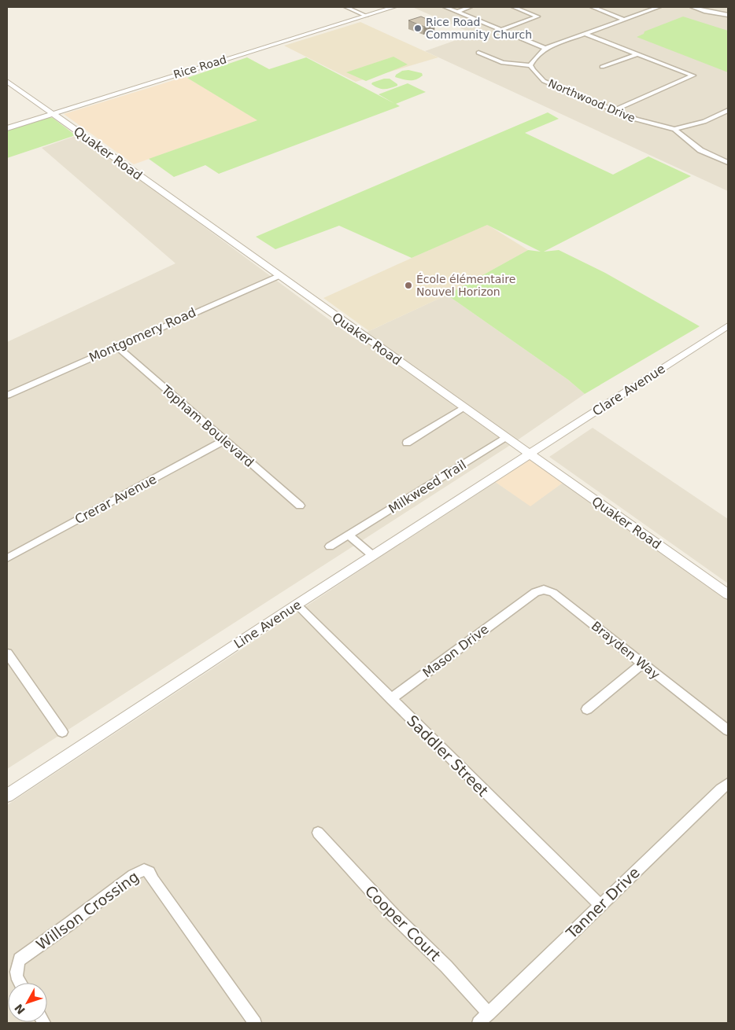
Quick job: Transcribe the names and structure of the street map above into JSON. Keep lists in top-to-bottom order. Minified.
{"streets":{"street":["Rice Road","Northwood Drive","Quaker Road","Montgomery Road","Clare Avenue","Topham Boulevard","Milkweed Trail","Crerar Avenue","Line Avenue","Brayden Way","Mason Drive","Saddler Street","Tanner Drive","Willson Crossing","Cooper Court"]},"crossings":[["Rice Road","Quaker Road"],["Quaker Road","Montgomery Road"],["Quaker Road","Clare Avenue"],["Quaker Road","Milkweed Trail"],["Quaker Road","Line Avenue"],["Montgomery Road","Topham Boulevard"],["Clare Avenue","Line Avenue"],["Topham Boulevard","Crerar Avenue"],["Line Avenue","Saddler Street"],["Brayden Way","Mason Drive"],["Mason Drive","Saddler Street"],["Saddler Street","Tanner Drive"],["Tanner Drive","Cooper Court"]],"places":["Rice Road Community Church","École élémentaire Nouvel Horizon"],"north":"bottom left"}
